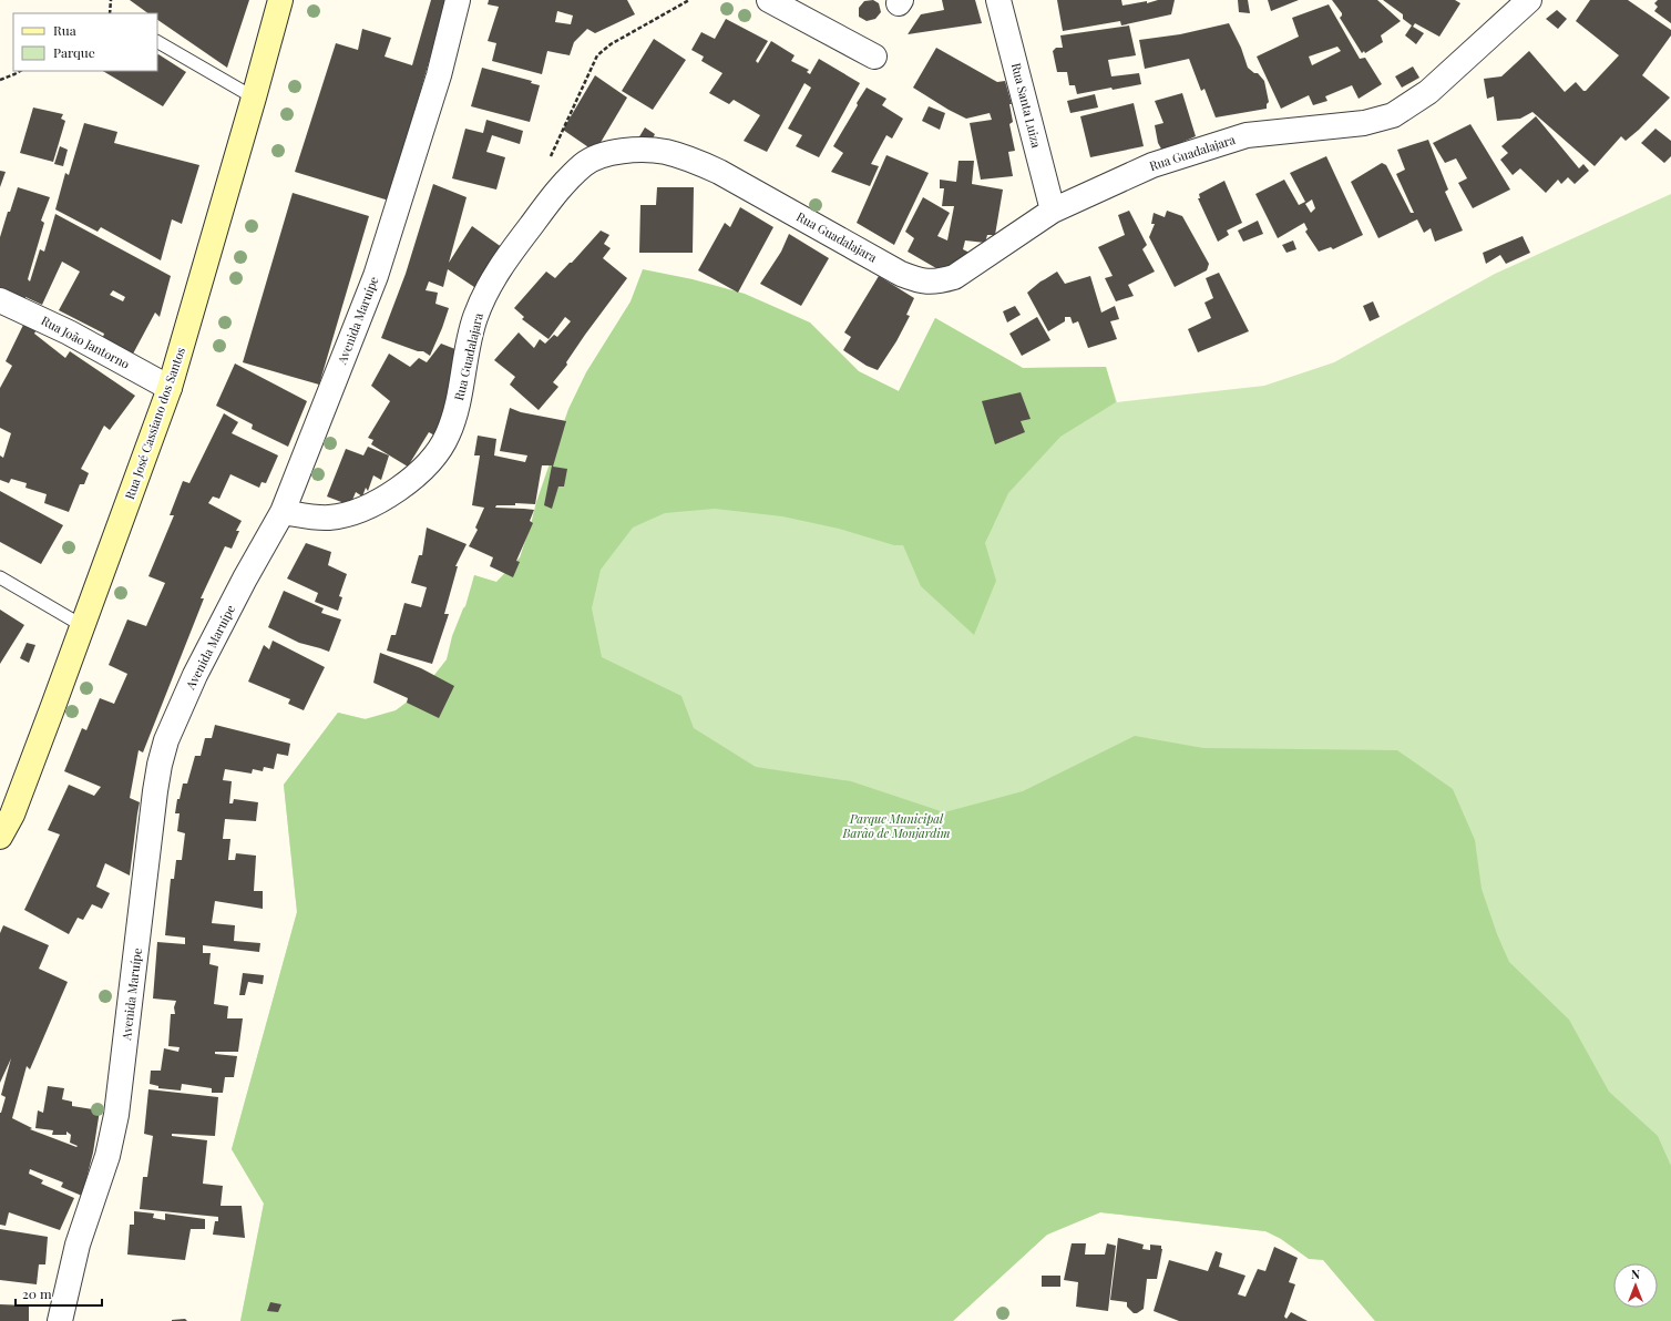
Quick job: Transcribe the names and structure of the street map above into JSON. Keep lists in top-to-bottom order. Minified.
{"streets":{"main road":["Rua José Cassiano dos Santos"],"street":["Rua Santa Luiza","Rua Guadalajara","Avenida Maruípe","Rua João Jantorno"]},"crossings":[["Rua Santa Luiza","Rua Guadalajara"],["Rua Guadalajara","Avenida Maruípe"],["Rua João Jantorno","Rua José Cassiano dos Santos"]],"parks":["Parque Municipal Barão de Monjardim"],"legend":["Rua","Parque"],"scale_bar":"20 m","north":"top"}
